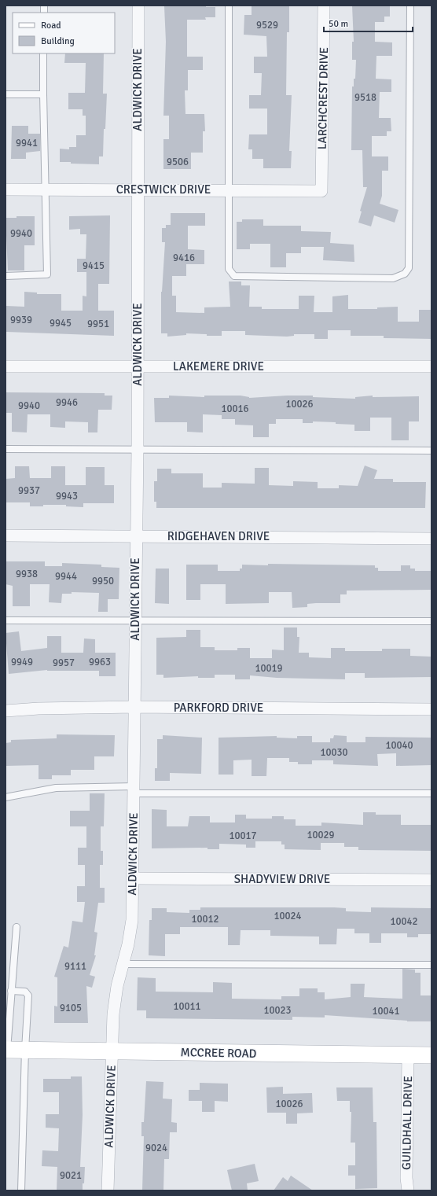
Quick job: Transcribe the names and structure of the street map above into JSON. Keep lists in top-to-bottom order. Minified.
{"streets":{"street":["ALDWICK DRIVE","LARCHCREST DRIVE","CRESTWICK DRIVE","LAKEMERE DRIVE","RIDGEHAVEN DRIVE","PARKFORD DRIVE","SHADYVIEW DRIVE","MCCREE ROAD","GUILDHALL DRIVE"]},"crossings":[["ALDWICK DRIVE","CRESTWICK DRIVE"],["ALDWICK DRIVE","LAKEMERE DRIVE"],["ALDWICK DRIVE","RIDGEHAVEN DRIVE"],["ALDWICK DRIVE","PARKFORD DRIVE"],["ALDWICK DRIVE","SHADYVIEW DRIVE"],["ALDWICK DRIVE","MCCREE ROAD"],["LARCHCREST DRIVE","CRESTWICK DRIVE"],["MCCREE ROAD","GUILDHALL DRIVE"]],"house_numbers":["9529","9518","9941","9506","9940","9416","9415","9939","9945","9951","9946","10026","9940","10016","9937","9943","9938","9944","9950","9949","9963","9957","10019","10040","10030","10029","10017","10024","10012","10042","9111","10011","9105","10023","10041","10026","9024","9021"],"legend":["Road","Building"],"scale_bar":"50 m"}
